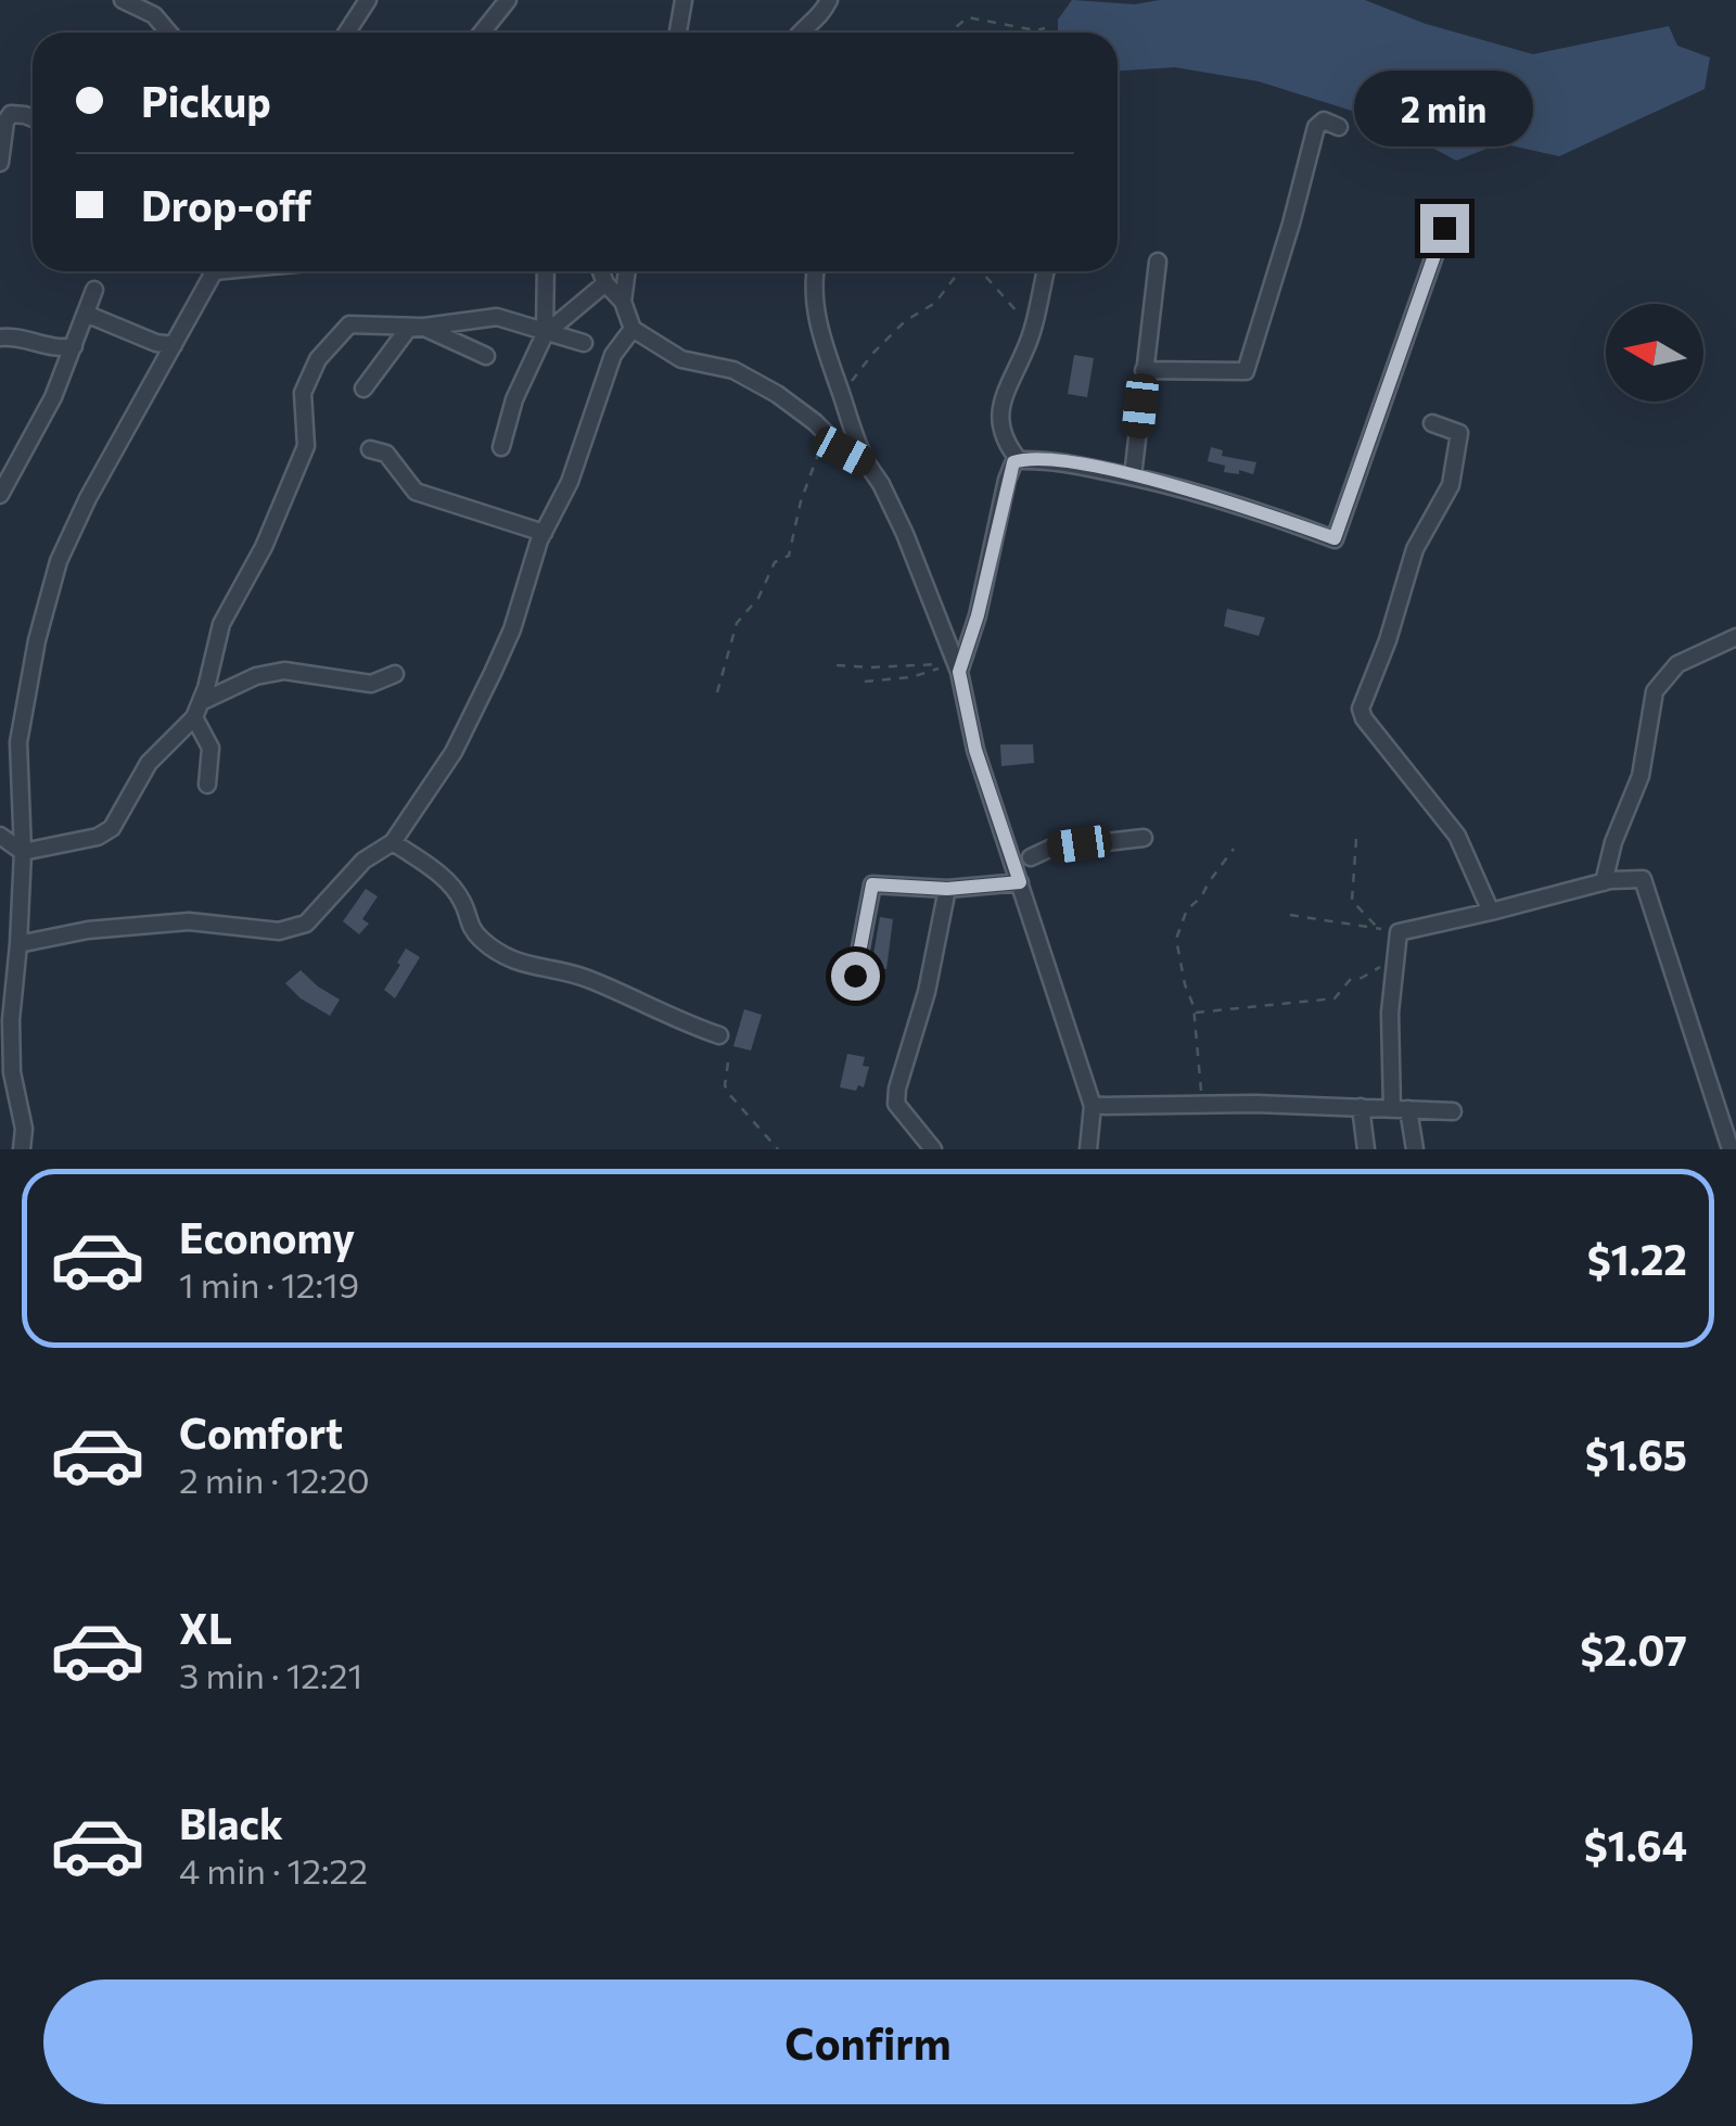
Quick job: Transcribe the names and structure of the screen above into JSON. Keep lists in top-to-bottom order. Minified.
{"north":"left","page":{"banner":["Pickup","Drop-off"],"bubble":"2 min","list":[{"name":"Economy","note":"1 min · 12:19","value":"$1.22"},{"name":"Comfort","note":"2 min · 12:20","value":"$1.65"},{"name":"XL","note":"3 min · 12:21","value":"$2.07"},{"name":"Black","note":"4 min · 12:22","value":"$1.64"}],"buttons":"Confirm"}}
